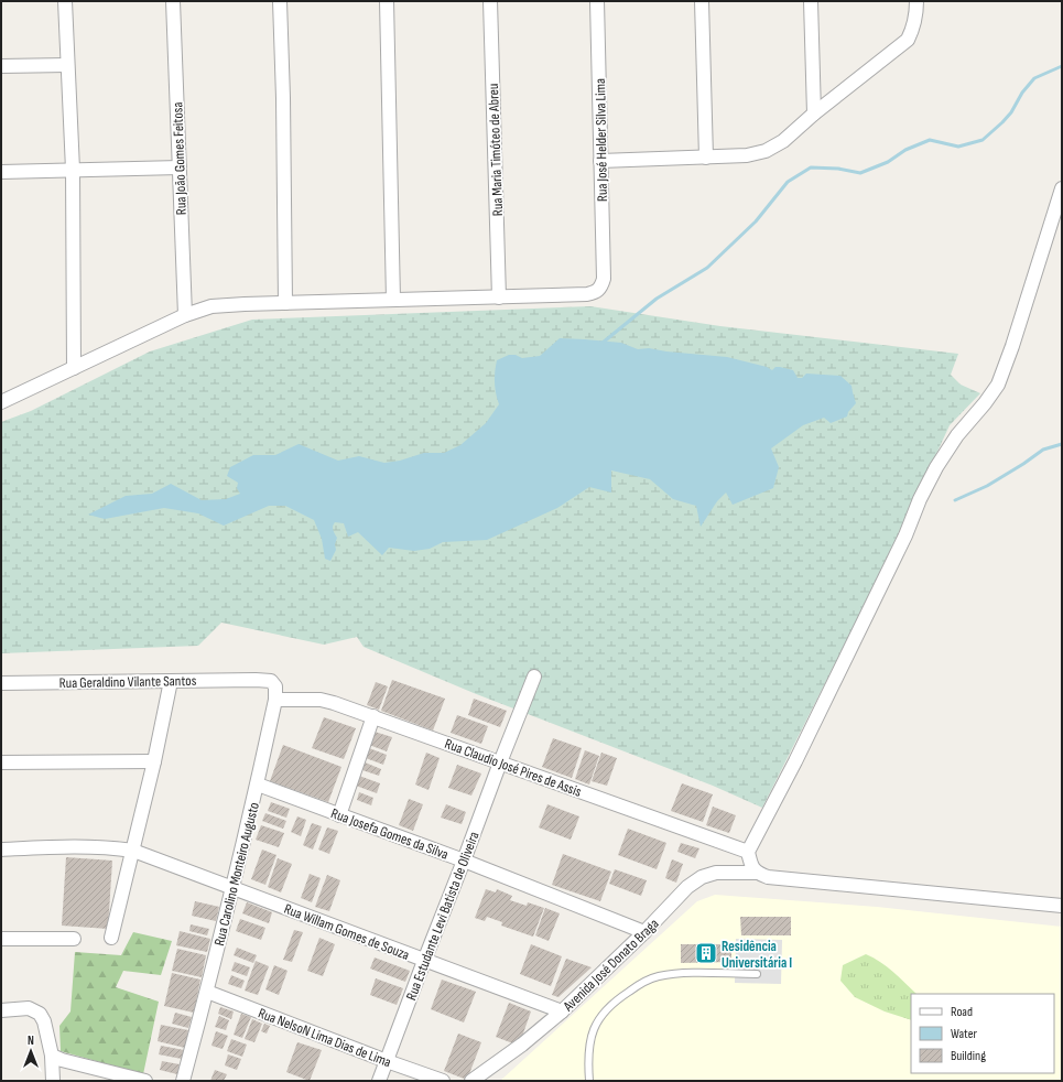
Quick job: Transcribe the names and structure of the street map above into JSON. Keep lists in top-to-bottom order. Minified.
{"streets":{"street":["Rua José Helder Silva Lima","Rua Maria Timóteo de Abreu","Rua João Gomes Feitosa","Rua Geraldino Vilante Santos","Rua Claudio José Pires de Assis","Rua Josefa Gomes da Silva","Rua Carolino Monteiro Augusto","Rua Estudante Levi Batista de Oliveira","Rua Willam Gomes de Souza","Avenida José Donato Braga","Rua NelsoN Lima Dias de Lima"]},"crossings":[["Rua José Helder Silva Lima","Rua Maria Timóteo de Abreu"],["Rua Geraldino Vilante Santos","Rua Carolino Monteiro Augusto"],["Rua Claudio José Pires de Assis","Rua Carolino Monteiro Augusto"],["Rua Claudio José Pires de Assis","Rua Estudante Levi Batista de Oliveira"],["Rua Josefa Gomes da Silva","Rua Carolino Monteiro Augusto"],["Rua Josefa Gomes da Silva","Rua Estudante Levi Batista de Oliveira"],["Rua Josefa Gomes da Silva","Avenida José Donato Braga"],["Rua Carolino Monteiro Augusto","Rua Willam Gomes de Souza"],["Rua Carolino Monteiro Augusto","Rua NelsoN Lima Dias de Lima"],["Rua Estudante Levi Batista de Oliveira","Rua Willam Gomes de Souza"],["Rua Estudante Levi Batista de Oliveira","Rua NelsoN Lima Dias de Lima"],["Rua Willam Gomes de Souza","Avenida José Donato Braga"]],"places":{"building":["Residência Universitária I"]},"legend":["Road","Water","Building"],"north":"top"}
